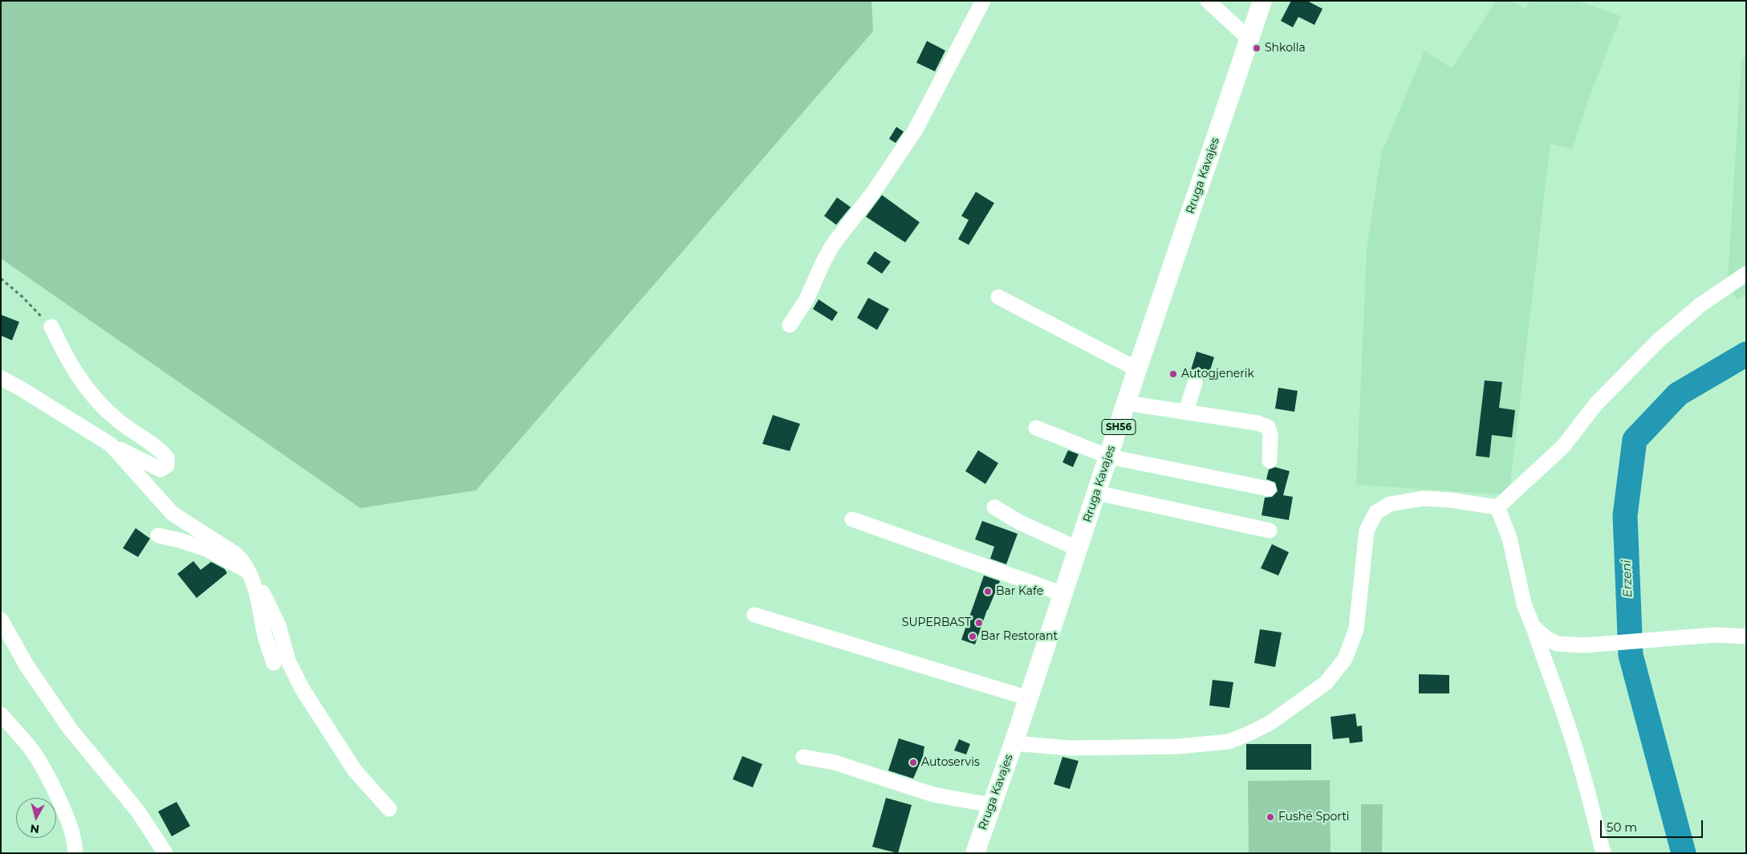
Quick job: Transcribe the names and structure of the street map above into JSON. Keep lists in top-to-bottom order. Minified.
{"streets":{"main road":["Rruga Kavajes","SH56"]},"water":["Erzeni"],"places":["Shkolla","Autogjenerik","Bar Kafe","SUPERBAST","Bar Restorant","Autoservis","Fushë Sporti"],"scale_bar":"50 m","north":"bottom"}
